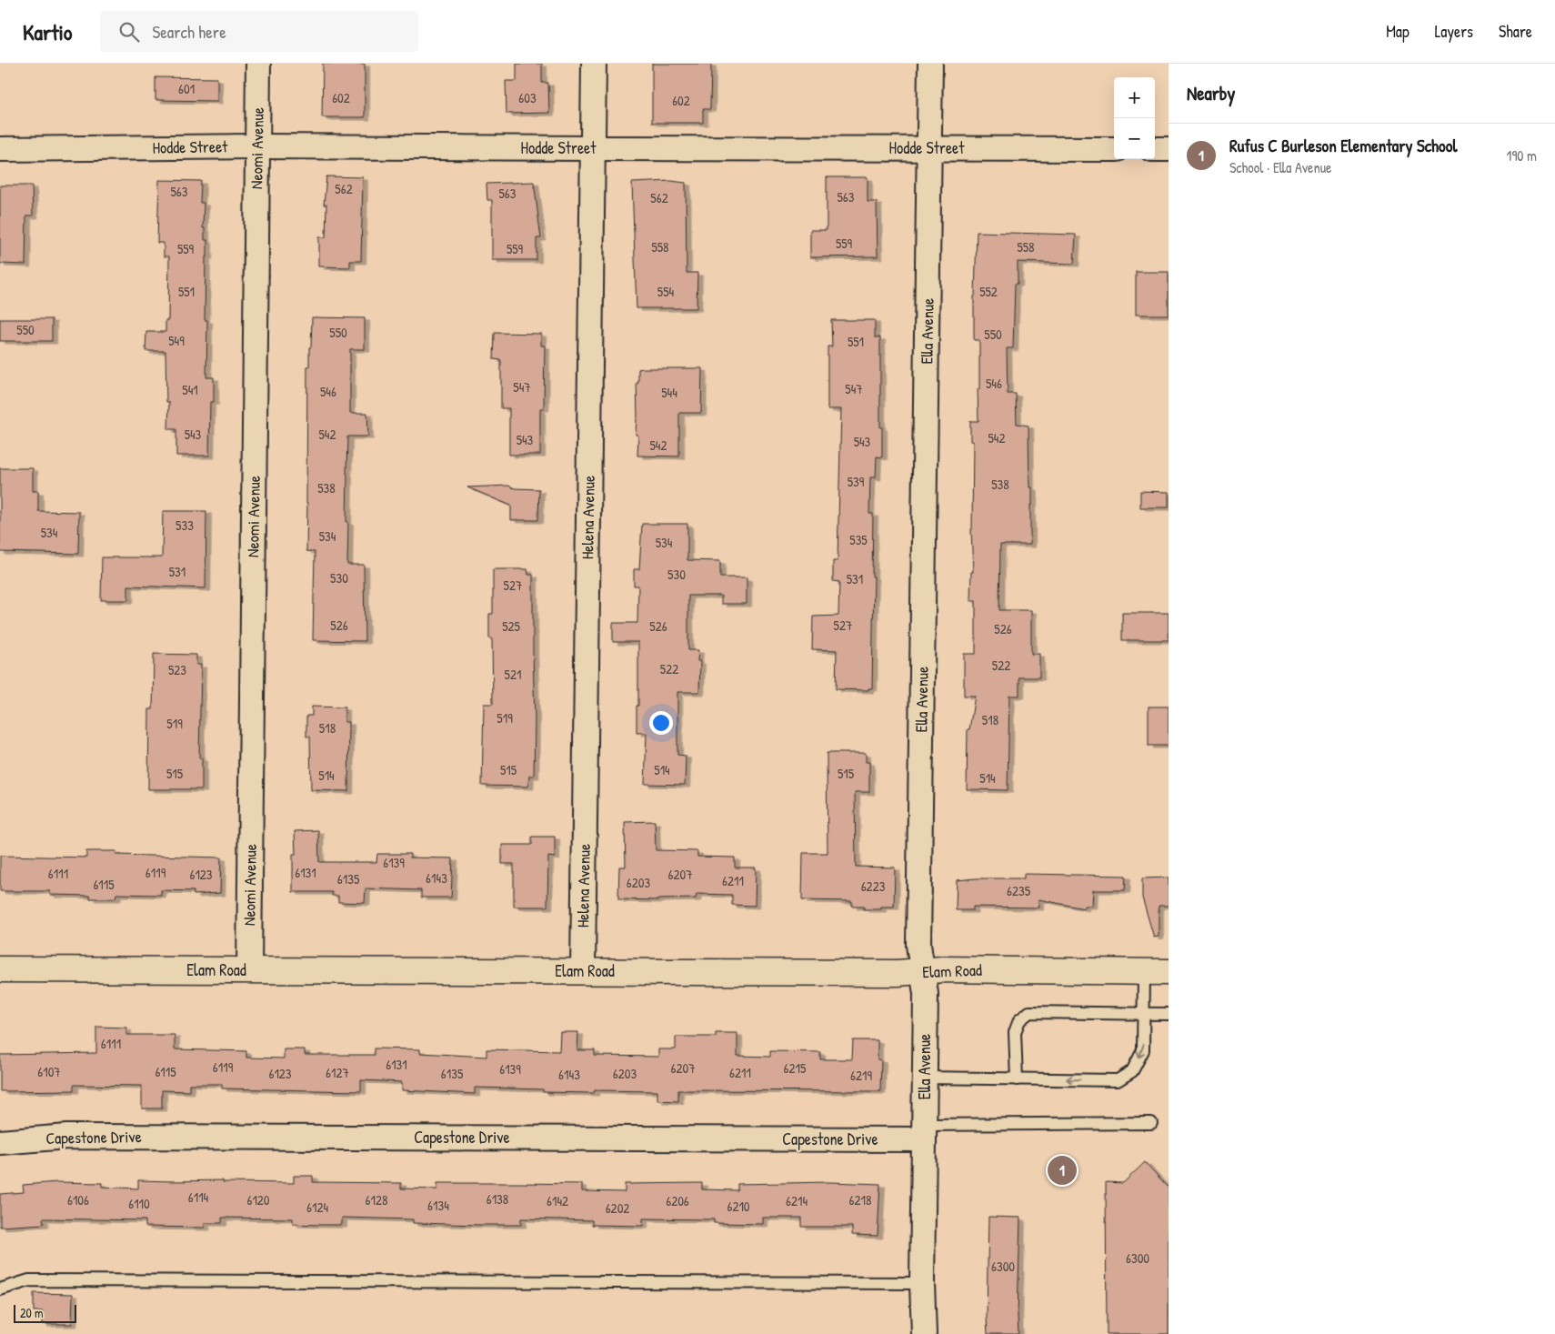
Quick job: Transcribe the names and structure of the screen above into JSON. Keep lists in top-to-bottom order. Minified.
{"streets":{"street":["Hodde Street","Neomi Avenue","Ella Avenue","Helena Avenue","Elam Road","Capestone Drive"]},"crossings":[["Hodde Street","Neomi Avenue"],["Hodde Street","Ella Avenue"],["Hodde Street","Helena Avenue"],["Neomi Avenue","Elam Road"],["Ella Avenue","Elam Road"],["Ella Avenue","Capestone Drive"],["Helena Avenue","Elam Road"]],"house_numbers":["601","602","603","602","562","563","563","563","562","559","558","558","559","559","551","554","552","550","550","550","549","551","546","547","547","541","546","544","543","542","542","543","543","542","539","538","538","533","534","534","535","534","531","530","530","531","527","526","527","525","526","526","522","522","523","521","519","518","519","518","515","514","515","515","514","514","6139","6119","6131","6111","6123","6207","6143","6135","6211","6203","6115","6223","6235","6111","6131","6119","6207","6215","6139","6107","6115","6127","6211","6123","6135","6203","6143","6219","6114","6138","6106","6120","6128","6218","6142","6206","6214","6110","6134","6210","6124","6202","6300","6300"],"scale_bar":"20 m","page":{"header":"Kartio","search":"Search here","nav":["Map","Layers","Share"],"heading":"Nearby","map_buttons":["+","−"],"list":[{"mark":"1","name":"Rufus C Burleson Elementary School","note":"School · Ella Avenue","value":"190 m"}],"pins":"1","scale":"20 m"}}
